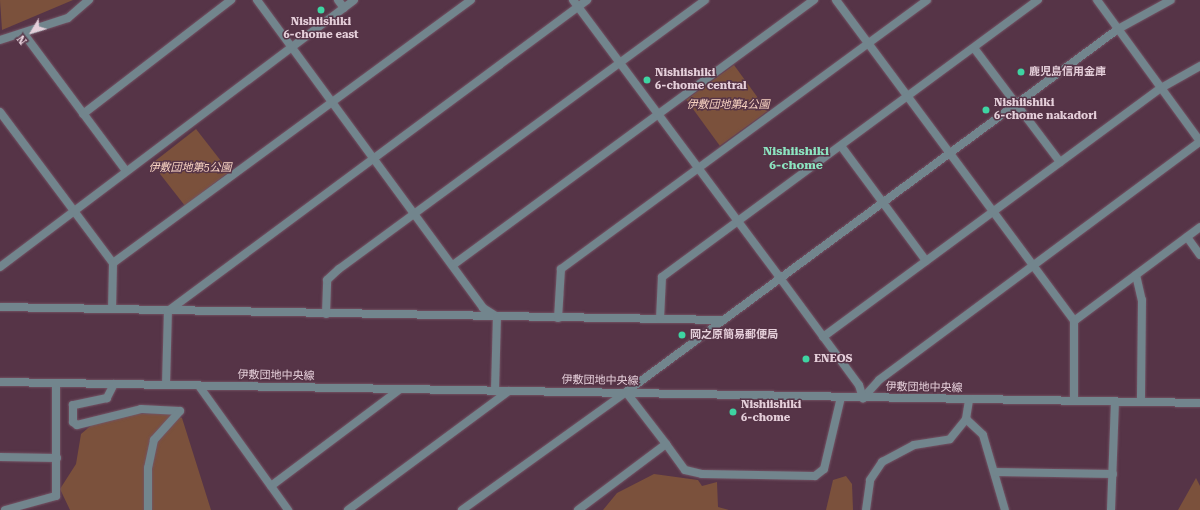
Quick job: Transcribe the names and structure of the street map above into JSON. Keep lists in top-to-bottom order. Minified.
{"streets":{"street":["伊敷団地中央線"]},"districts":["Nishiishiki 6-chome"],"parks":["伊敷団地第4公園","伊敷団地第5公園"],"places":["Nishiishiki 6-chome east","鹿児島信用金庫","Nishiishiki 6-chome central","Nishiishiki 6-chome nakadori","岡之原簡易郵便局","ENEOS","Nishiishiki 6-chome"],"north":"bottom left"}
